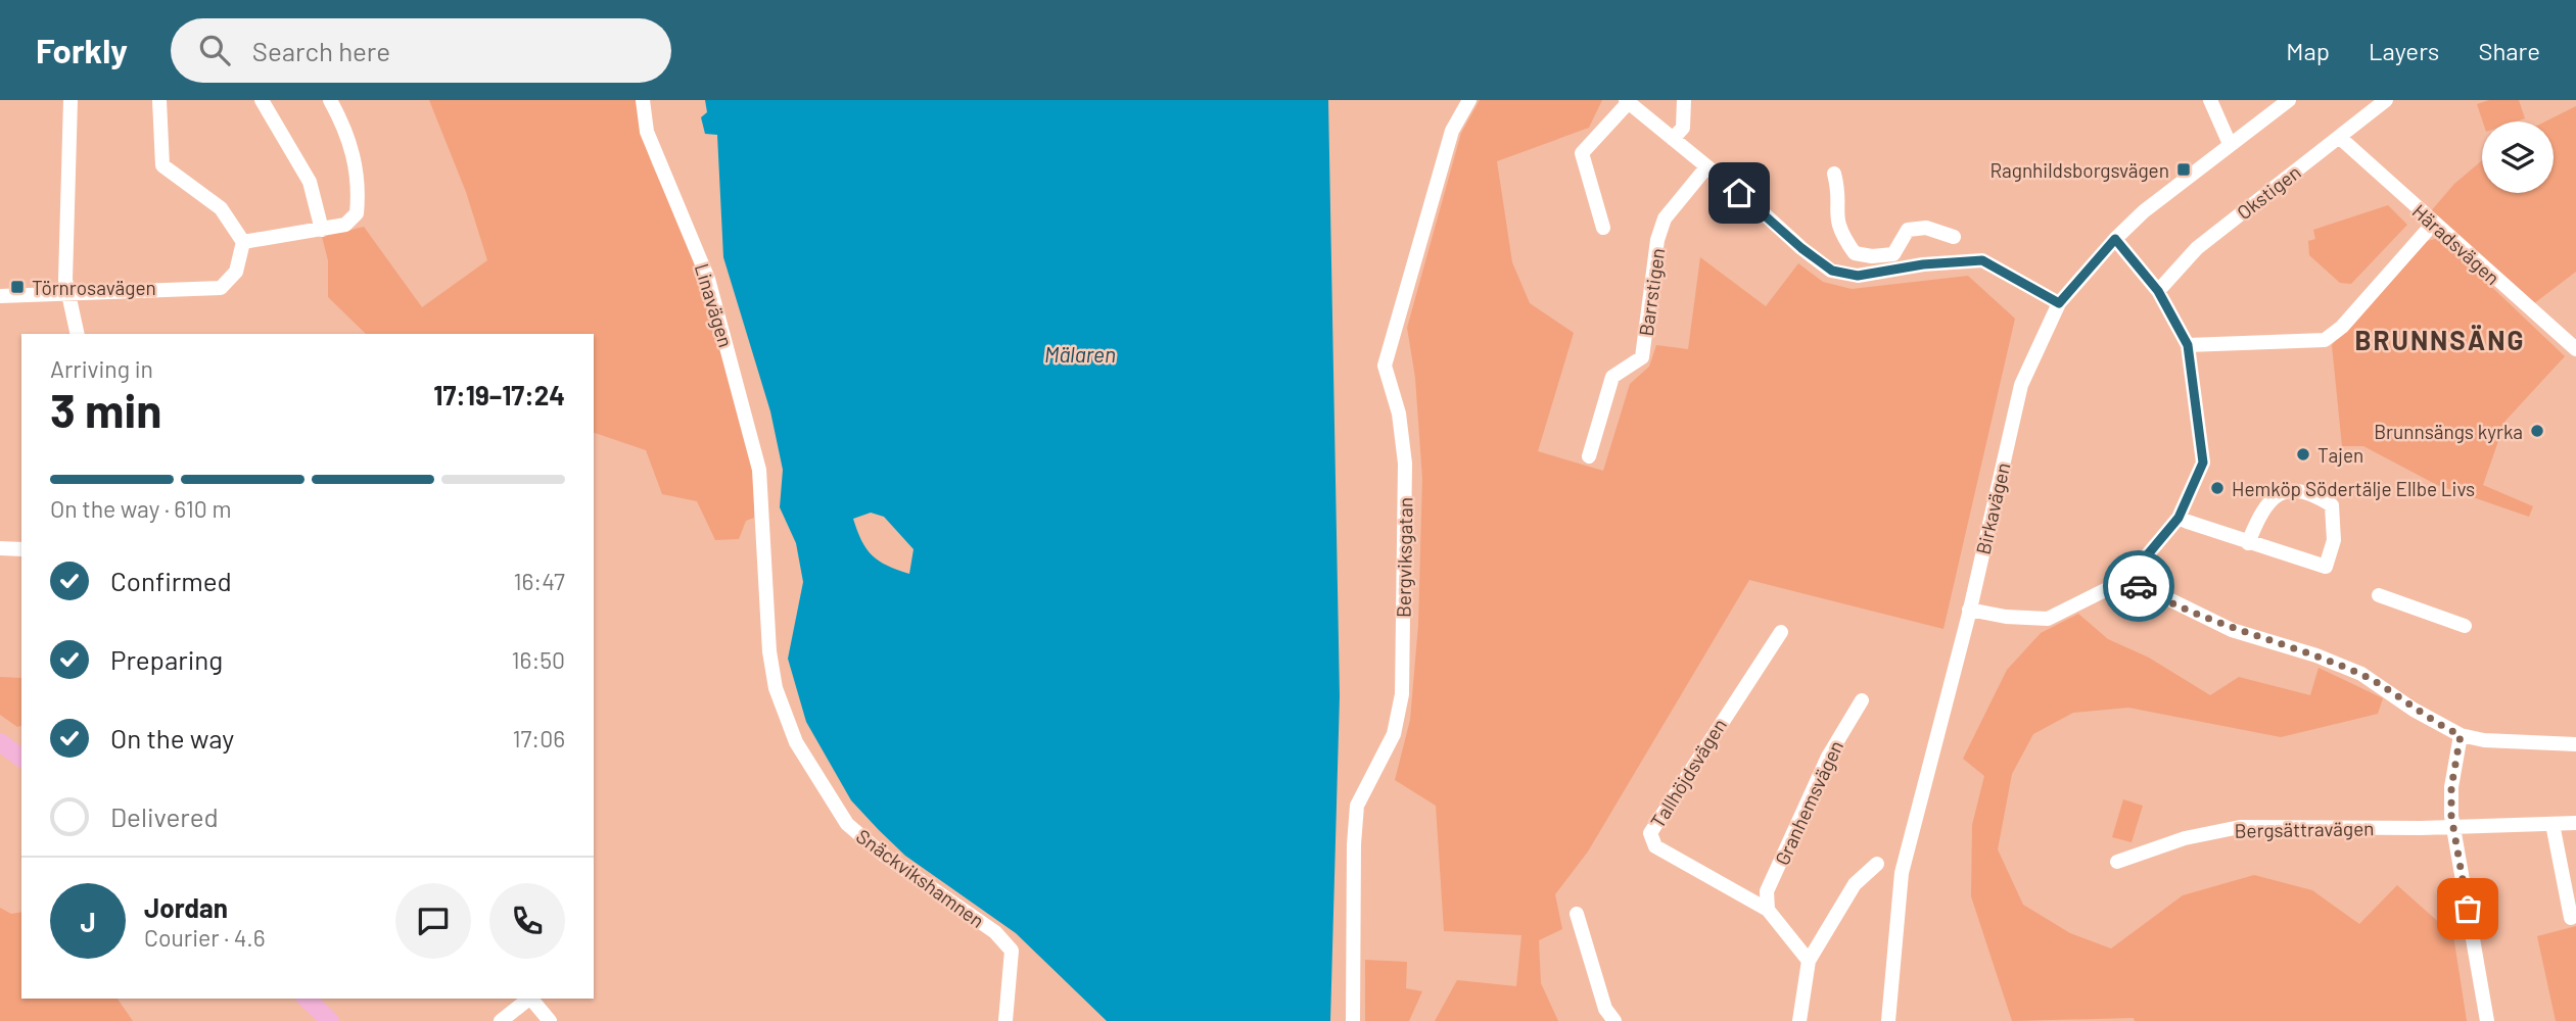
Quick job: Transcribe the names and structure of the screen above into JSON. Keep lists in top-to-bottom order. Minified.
{"streets":{"street":["Okstigen","Häradsvägen","Barrstigen","Linavägen","Birkavägen","Bergviksgatan","Tallhöjdsvägen","Granhemsvägen","Bergsättravägen","Snäckvikshamnen"]},"crossings":[["Okstigen","Häradsvägen"],["Linavägen","Snäckvikshamnen"],["Tallhöjdsvägen","Granhemsvägen"]],"districts":["BRUNNSÄNG"],"water":["Mälaren"],"places":{"transit":["Ragnhildsborgsvägen","Törnrosavägen"],"other":["Brunnsängs kyrka","Tajen","Hemköp Södertälje Ellbe Livs"]},"page":{"header":"Forkly","search":"Search here","nav":["Map","Layers","Share"],"heading":["3 min","Arriving in","17:19–17:24"],"panel":["Jordan","Courier · 4.6"],"bar":"On the way · 610 m","list":[["Confirmed","16:47"],["Preparing","16:50"],["On the way","17:06"],"Delivered"],"round":"J"}}
